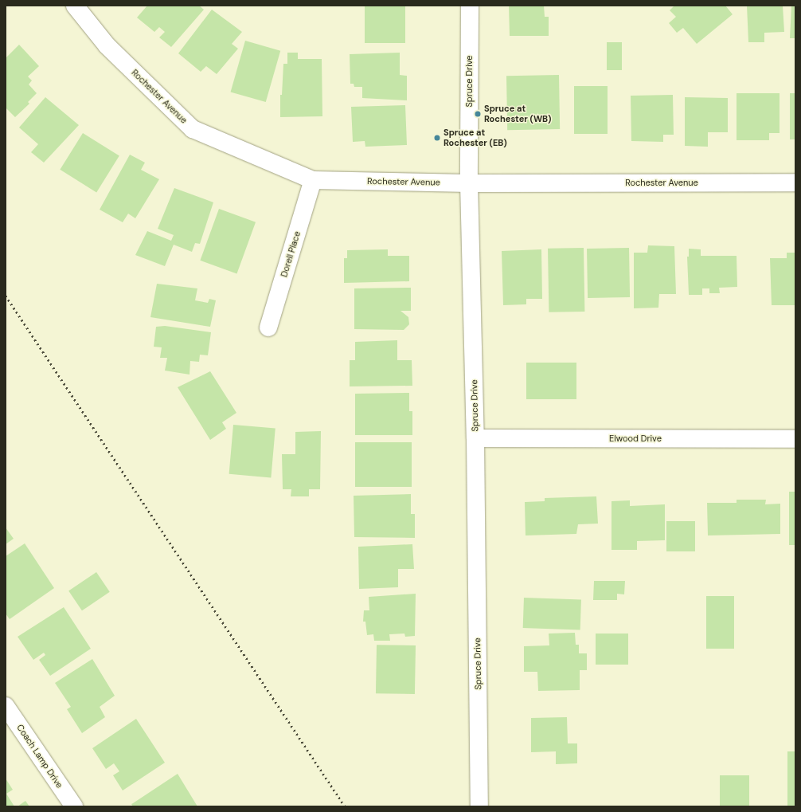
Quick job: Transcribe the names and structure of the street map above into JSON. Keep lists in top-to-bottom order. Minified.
{"streets":{"street":["Spruce Drive","Rochester Avenue","Dorell Place","Elwood Drive","Coach Lamp Drive"]},"crossings":[["Spruce Drive","Rochester Avenue"],["Spruce Drive","Elwood Drive"],["Rochester Avenue","Dorell Place"]],"places":["Spruce at Rochester (WB)","Spruce at Rochester (EB)"]}
